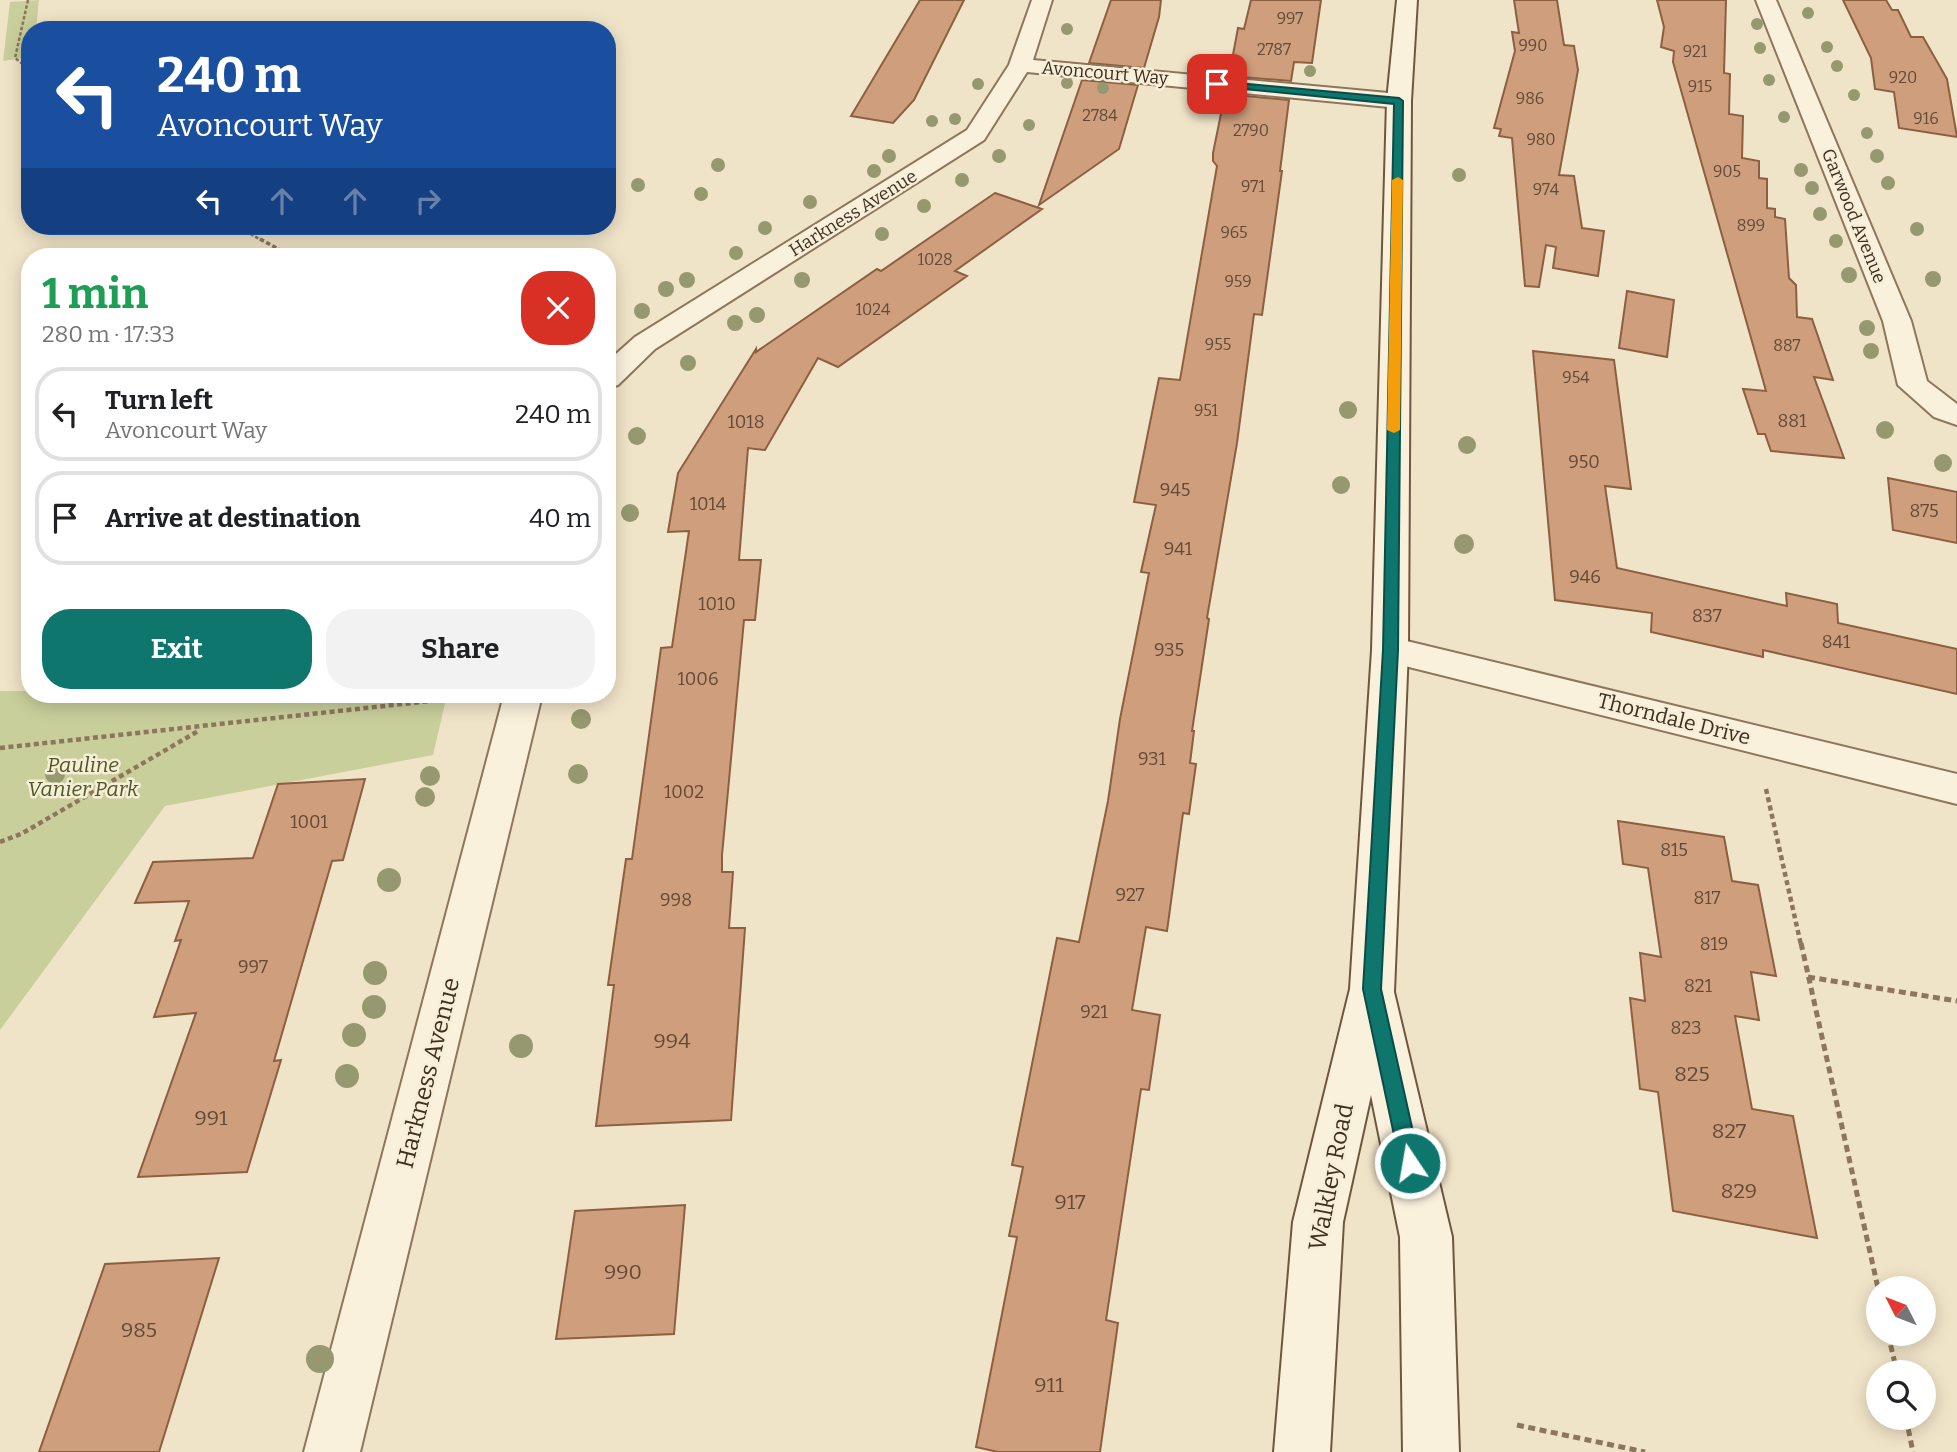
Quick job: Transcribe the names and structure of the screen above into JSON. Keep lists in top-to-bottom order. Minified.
{"streets":{"street":["Avoncourt Way","Harkness Avenue","Garwood Avenue","Thorndale Drive","Walkley Road"]},"crossings":[["Avoncourt Way","Harkness Avenue"],["Avoncourt Way","Walkley Road"],["Thorndale Drive","Walkley Road"]],"parks":["Pauline Vanier Park"],"house_numbers":["997","990","2787","921","920","915","986","2784","916","2790","980","905","971","974","899","965","1028","959","1024","955","887","954","951","881","1018","950","945","1014","875","941","946","1010","837","841","935","1006","931","1002","1001","815","927","817","998","819","997","821","921","823","994","825","991","827","829","917","990","985","911"],"north":"top left","page":{"turn":["240 m","Avoncourt Way"],"heading":["1 min","280 m · 17:33"],"list":[{"name":"Turn left","note":"Avoncourt Way","value":"240 m"},{"name":"Arrive at destination","value":"40 m"}],"buttons":["Exit","Share"]}}
